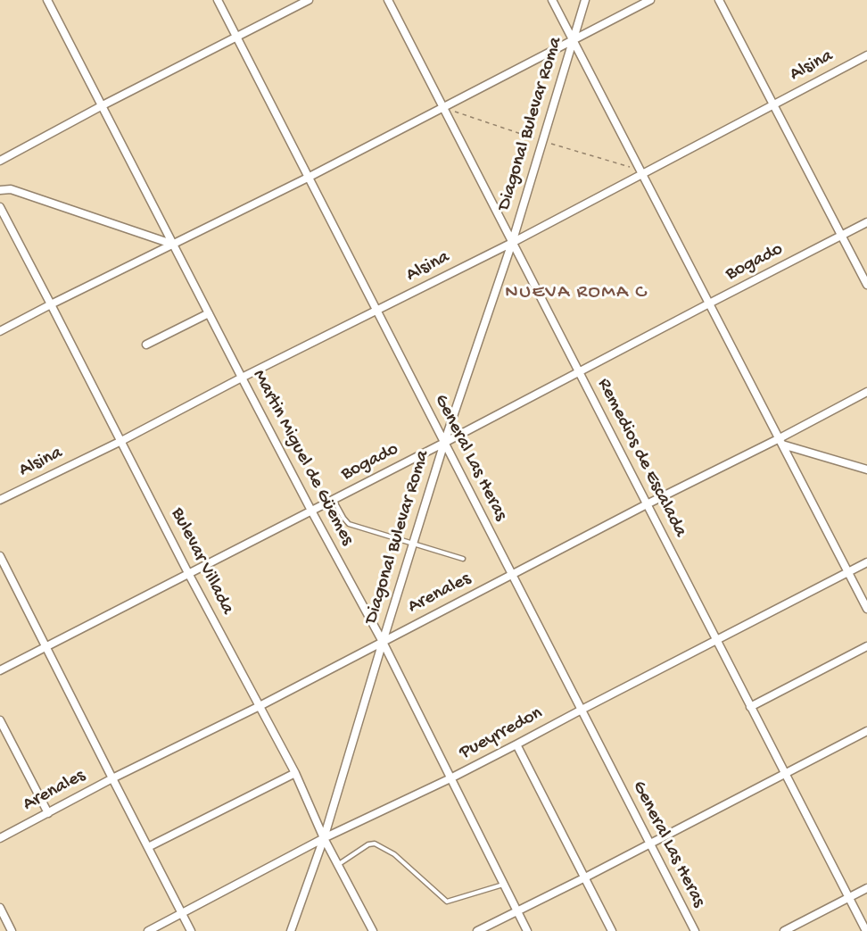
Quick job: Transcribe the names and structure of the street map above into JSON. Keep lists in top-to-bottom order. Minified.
{"streets":{"street":["Alsina","Diagonal Bulevar Roma","Bogado","Martin Miguel de Güemes","General Las Heras","Remedios de Escalada","Bulevar Villada","Arenales","Pueyrredon"]},"crossings":[["Alsina","Diagonal Bulevar Roma"],["Alsina","Martin Miguel de Güemes"],["Alsina","General Las Heras"],["Alsina","Remedios de Escalada"],["Alsina","Bulevar Villada"],["Diagonal Bulevar Roma","Bogado"],["Diagonal Bulevar Roma","Martin Miguel de Güemes"],["Diagonal Bulevar Roma","General Las Heras"],["Diagonal Bulevar Roma","Remedios de Escalada"],["Diagonal Bulevar Roma","Bulevar Villada"],["Diagonal Bulevar Roma","Arenales"],["Diagonal Bulevar Roma","Pueyrredon"],["Bogado","Martin Miguel de Güemes"],["Bogado","General Las Heras"],["Bogado","Remedios de Escalada"],["Bogado","Bulevar Villada"],["Martin Miguel de Güemes","Arenales"],["Martin Miguel de Güemes","Pueyrredon"],["General Las Heras","Arenales"],["General Las Heras","Pueyrredon"],["Remedios de Escalada","Arenales"],["Remedios de Escalada","Pueyrredon"],["Bulevar Villada","Arenales"],["Bulevar Villada","Pueyrredon"]],"districts":["NUEVA ROMA C"]}
